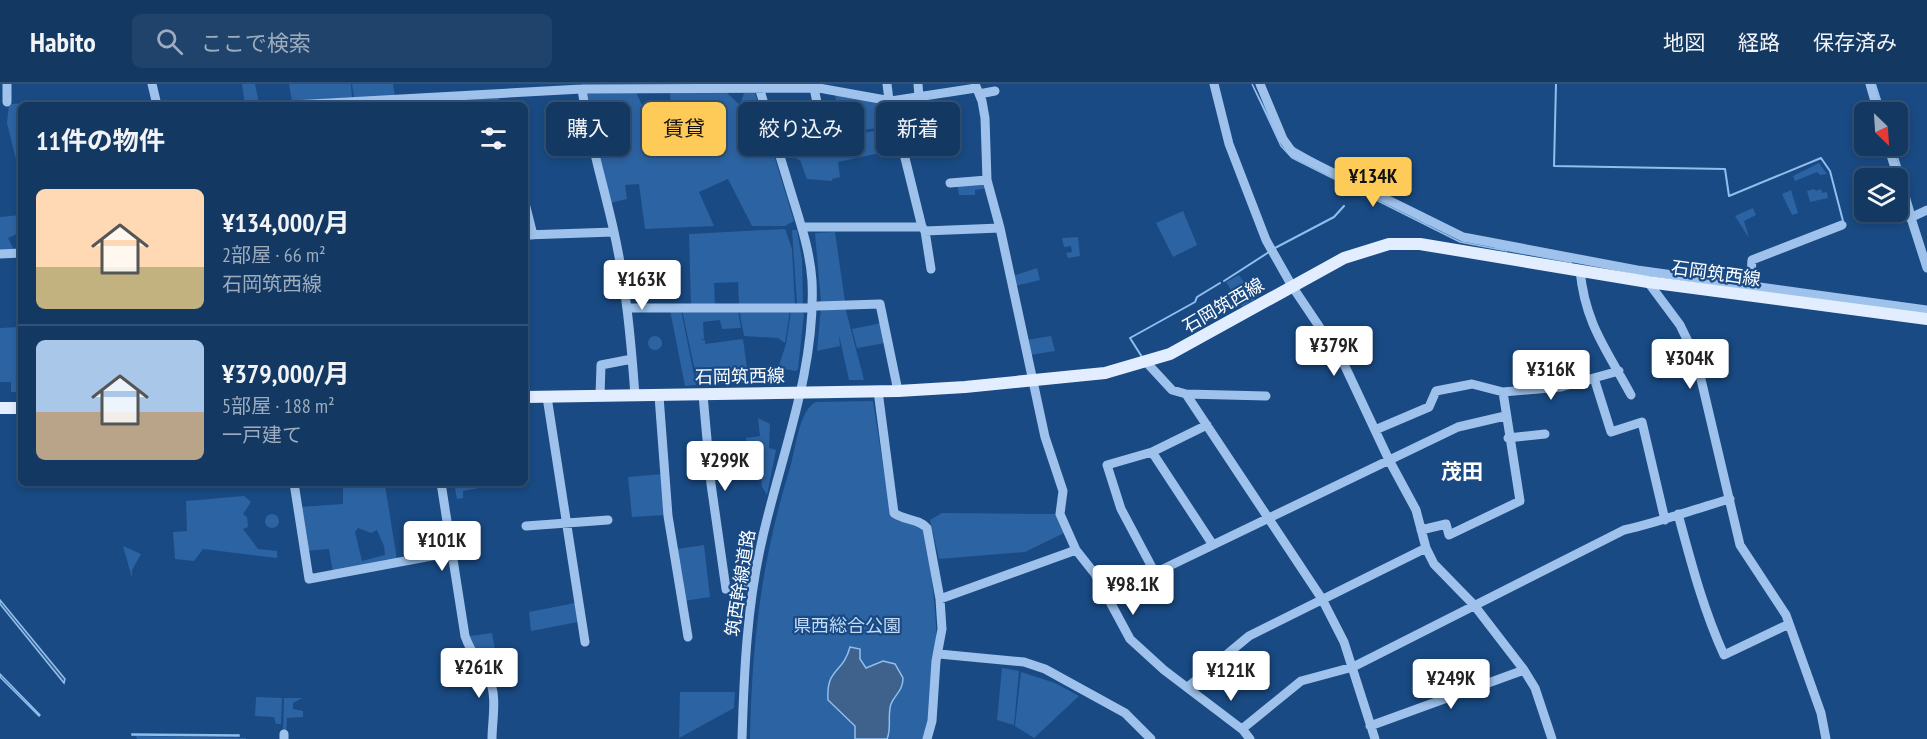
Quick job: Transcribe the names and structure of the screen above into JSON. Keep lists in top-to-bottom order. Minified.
{"streets":{"main road":["石岡筑西線"],"street":["筑西幹線道路"]},"crossings":[["石岡筑西線","筑西幹線道路"]],"districts":["茂田"],"parks":["県西総合公園"],"north":"bottom right","page":{"header":"Habito","search":"ここで検索","nav":["地図","経路","保存済み"],"chip":["購入","賃貸","絞り込み","新着"],"heading":"11件の物件","price":["¥134K","¥163K","¥379K","¥304K","¥316K","¥299K","¥101K","¥98.1K","¥261K","¥121K","¥249K"],"list":[{"name":"¥134,000/月","note":"2部屋 · 66 m² · 石岡筑西線"},{"name":"¥379,000/月","note":"5部屋 · 188 m² · 一戸建て"}]}}
